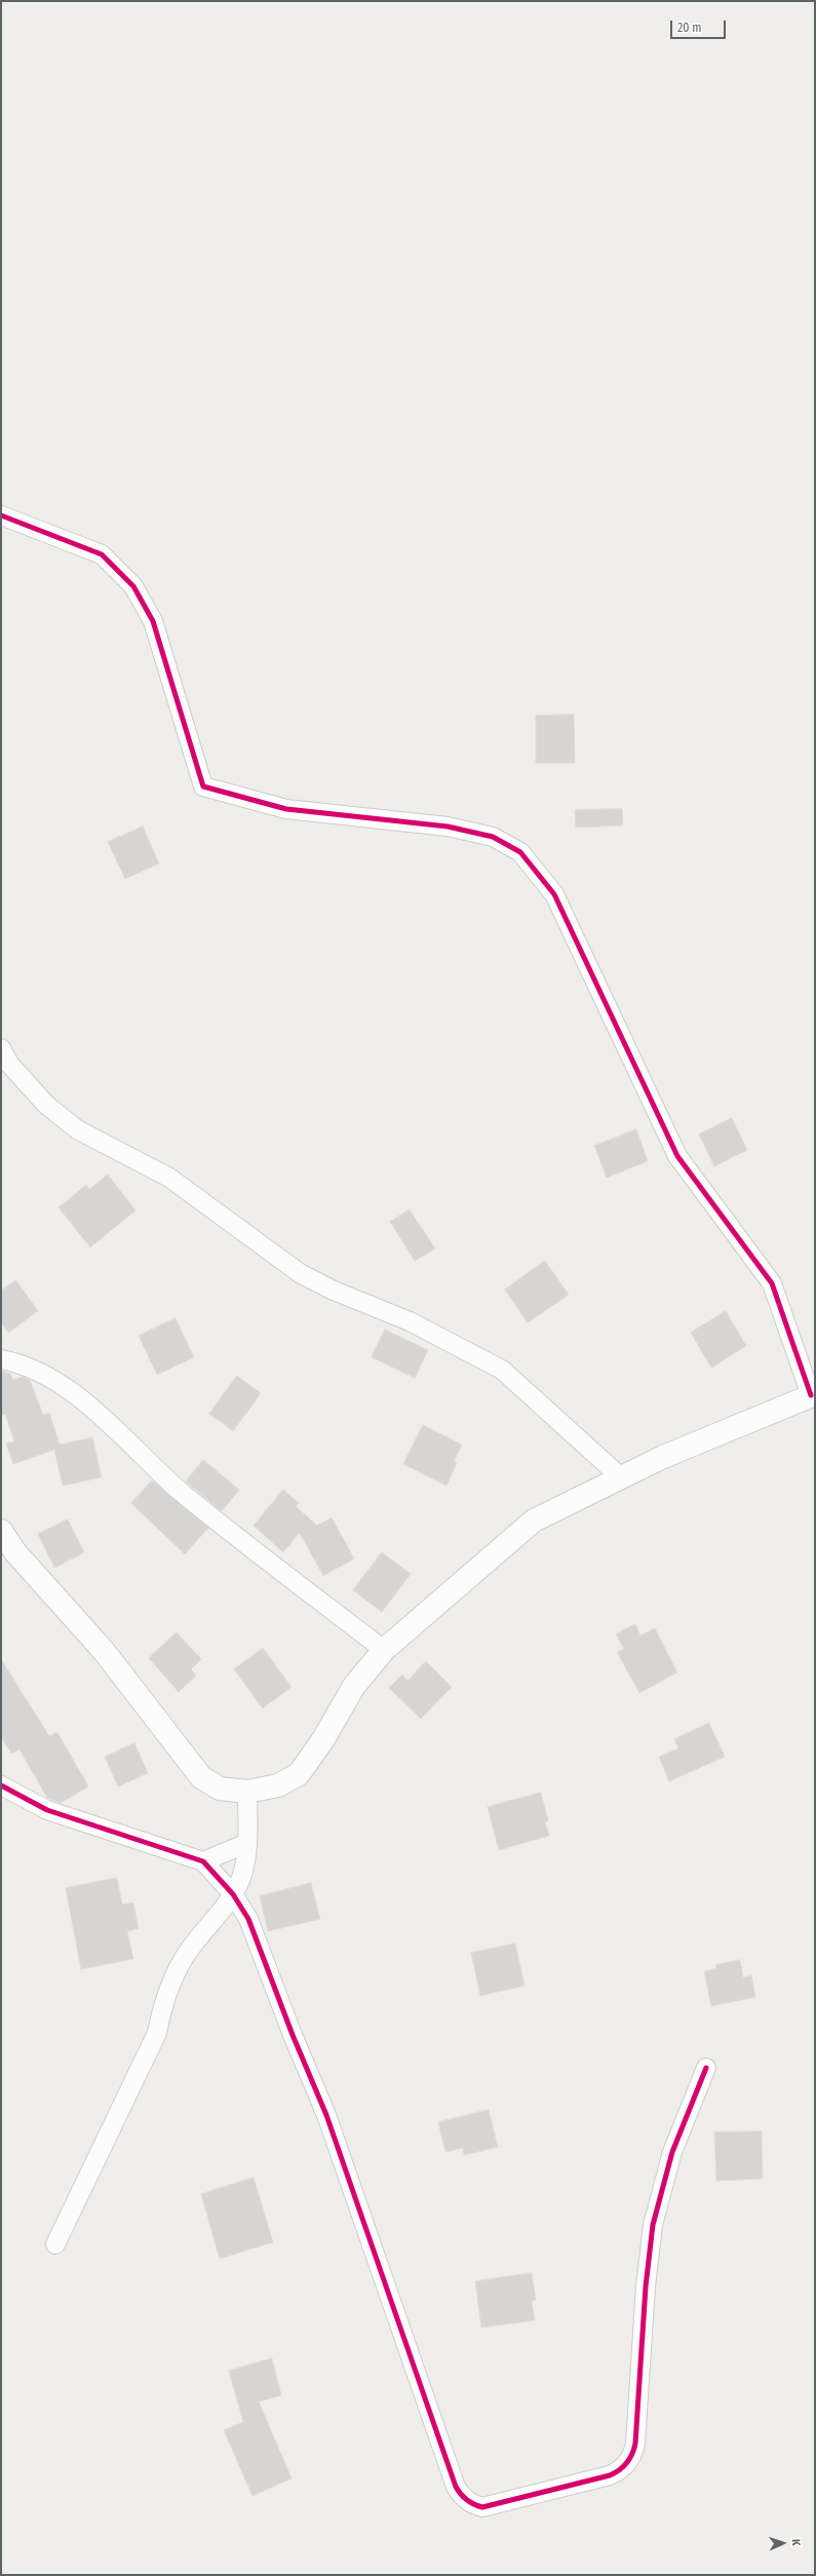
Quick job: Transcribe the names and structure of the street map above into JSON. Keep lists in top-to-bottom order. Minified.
{"scale_bar":"20 m","north":"right"}
